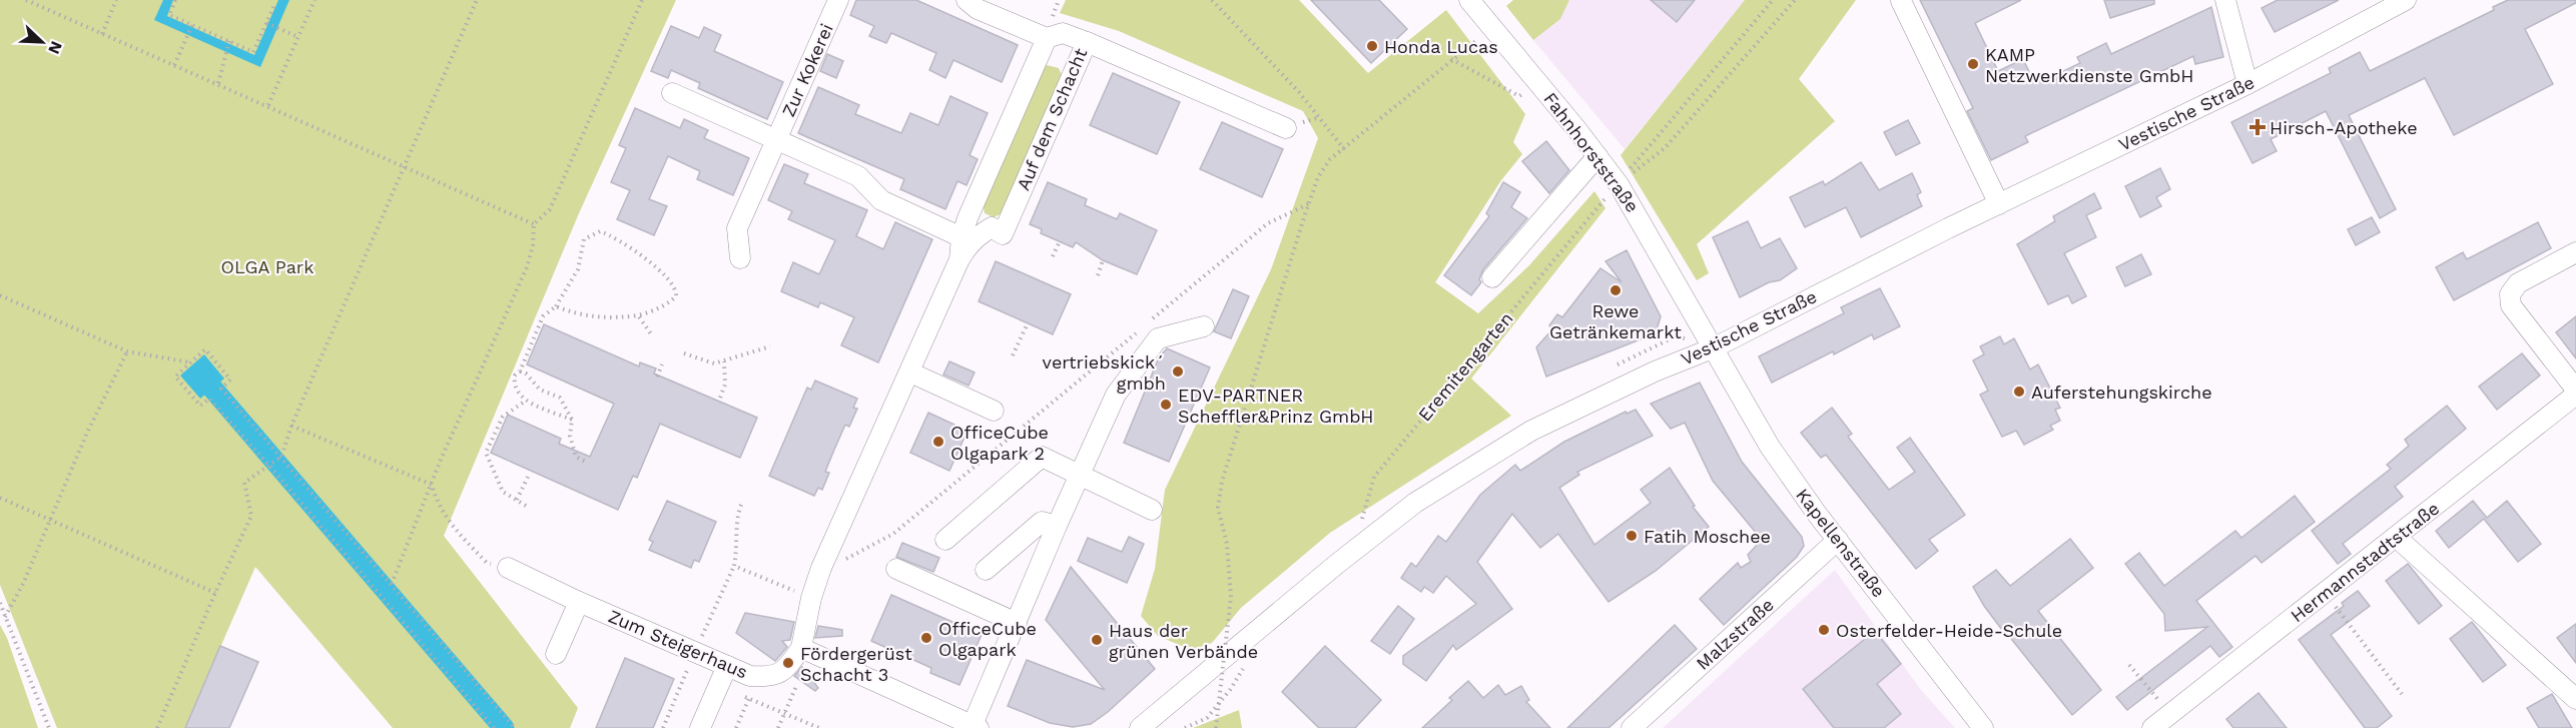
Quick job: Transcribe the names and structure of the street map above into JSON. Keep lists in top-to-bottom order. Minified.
{"streets":{"street":["Zur Kokerei","Vestische Straße","Auf dem Schacht","Fahnhorststraße","Kapellenstraße","Hermannstadtstraße","Malzstraße","Zum Steigerhaus"],"path":["Eremitengarten"]},"crossings":[["Zur Kokerei","Auf dem Schacht"],["Vestische Straße","Fahnhorststraße"],["Vestische Straße","Kapellenstraße"],["Auf dem Schacht","Zum Steigerhaus"],["Fahnhorststraße","Eremitengarten"],["Fahnhorststraße","Kapellenstraße"],["Kapellenstraße","Malzstraße"]],"parks":["OLGA Park"],"places":{"other":["Honda Lucas","KAMP Netzwerkdienste GmbH","Rewe Getränkemarkt","vertriebskick´ gmbh","Auferstehungskirche","EDV-PARTNER Scheffler&Prinz GmbH","OfficeCube Olgapark 2","Fatih Moschee","Osterfelder-Heide-Schule","OfficeCube Olgapark","Haus der grünen Verbände","Fördergerüst Schacht 3"],"health":["Hirsch-Apotheke"]},"north":"bottom right"}
